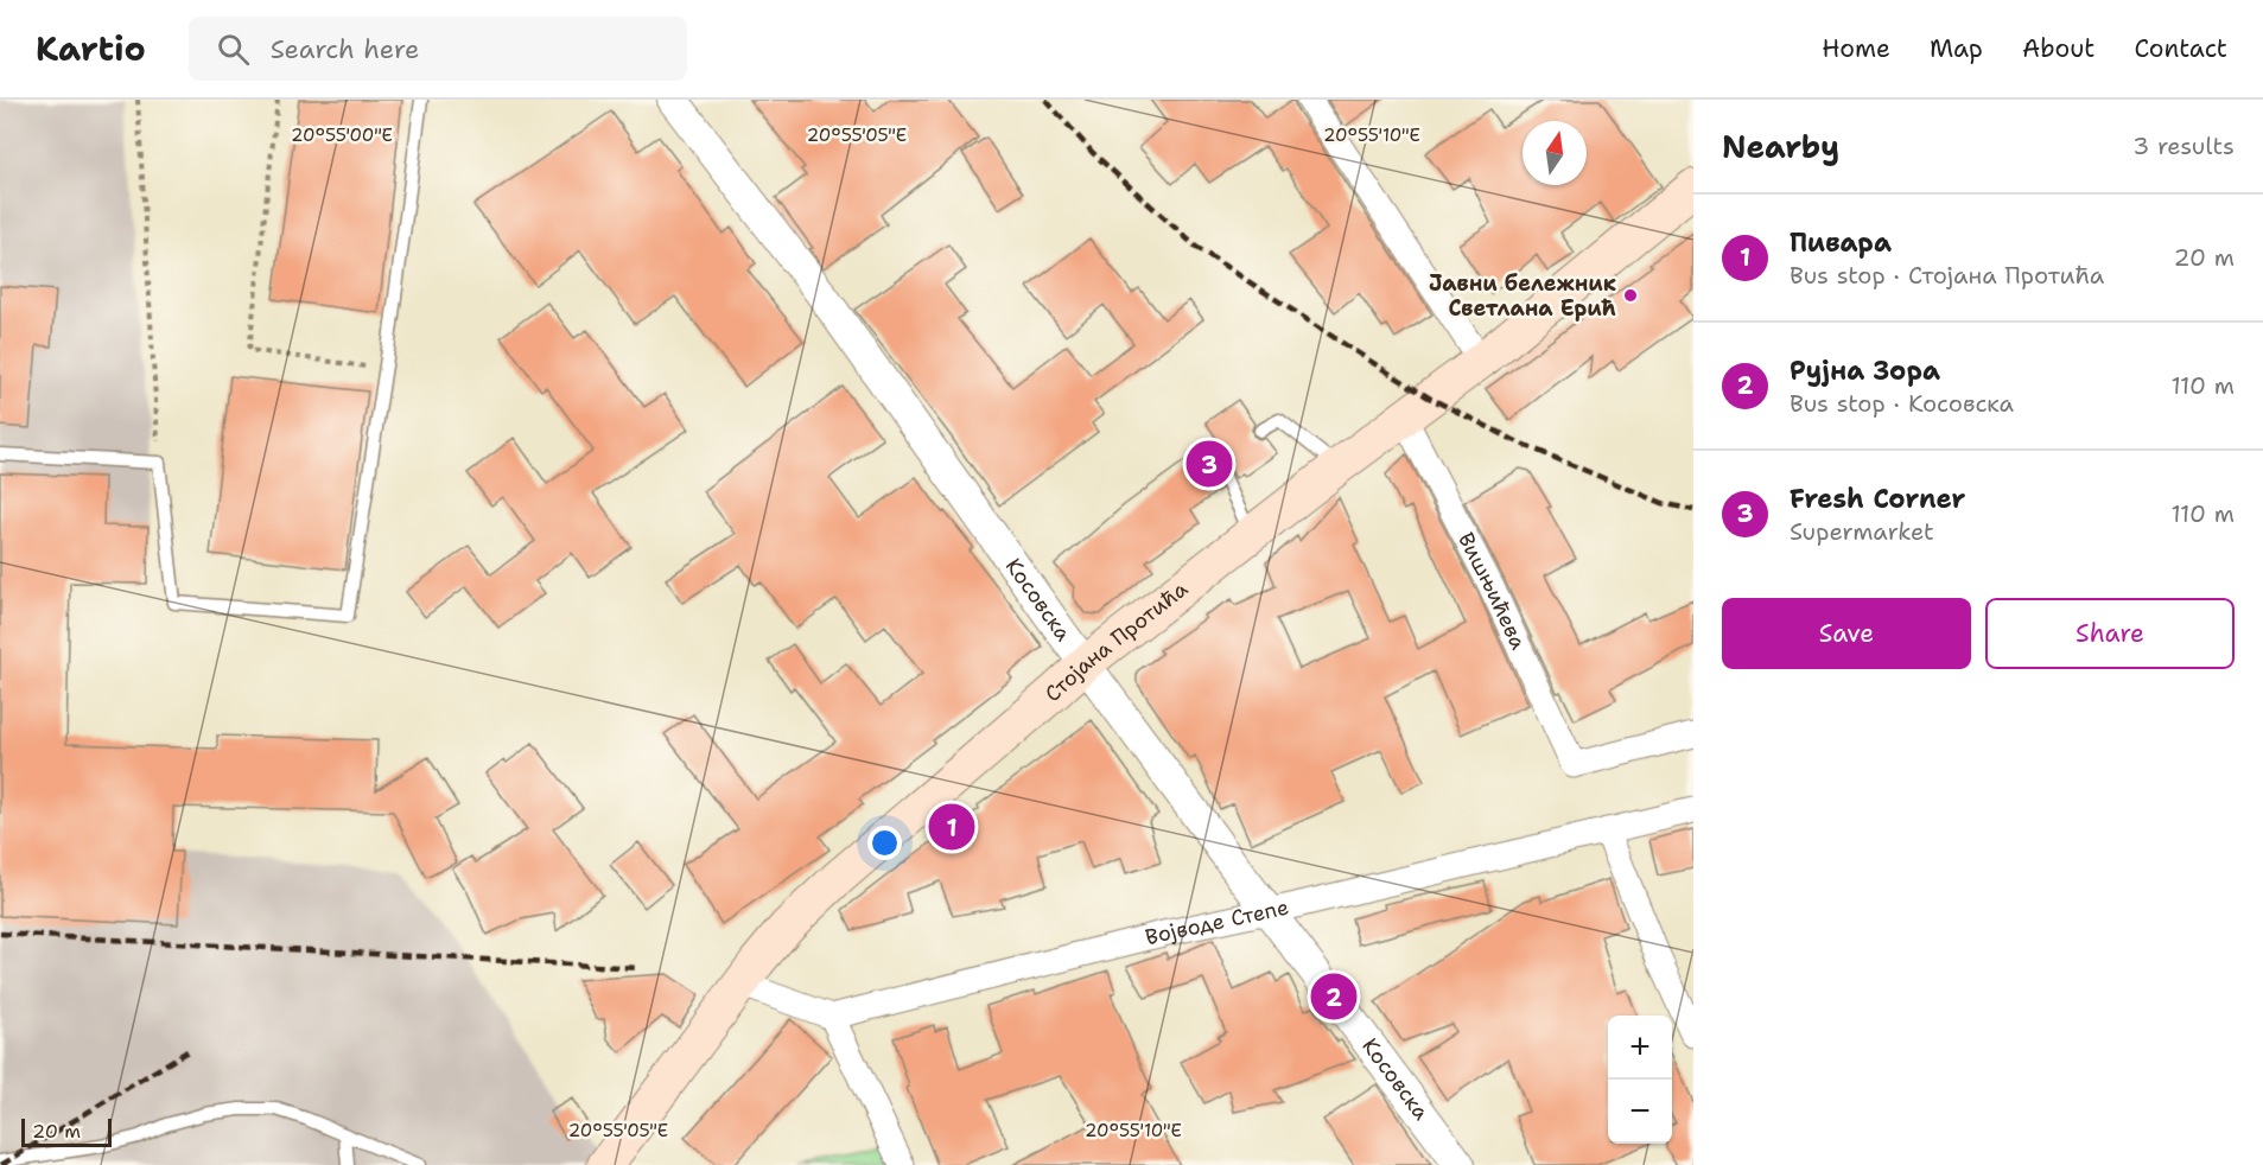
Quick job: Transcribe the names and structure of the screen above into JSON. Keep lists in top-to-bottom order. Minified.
{"streets":{"main road":["Стојана Протића"],"street":["Вишњићева","Косовска","Војводе Степе"]},"crossings":[["Вишњићева","Стојана Протића"],["Косовска","Стојана Протића"],["Косовска","Војводе Степе"]],"places":["Јавни бележник Светлана Ерић"],"scale_bar":"20 m","north":"top","page":{"header":"Kartio","search":"Search here","nav":["Home","Map","About","Contact"],"heading":["Nearby","3 results"],"list":[{"mark":"1","name":"Пивара","note":"Bus stop · Стојана Протића","value":"20 m"},{"mark":"2","name":"Рујна Зора","note":"Bus stop · Косовска","value":"110 m"},{"mark":"3","name":"Fresh Corner","note":"Supermarket","value":"110 m"}],"pins":["3","1","2"],"buttons":["Save","Share"],"map_buttons":["+","−"],"scale":"20 m"},"coordinates":["20°55'00\"E","20°55'05\"E","20°55'10\"E"]}
